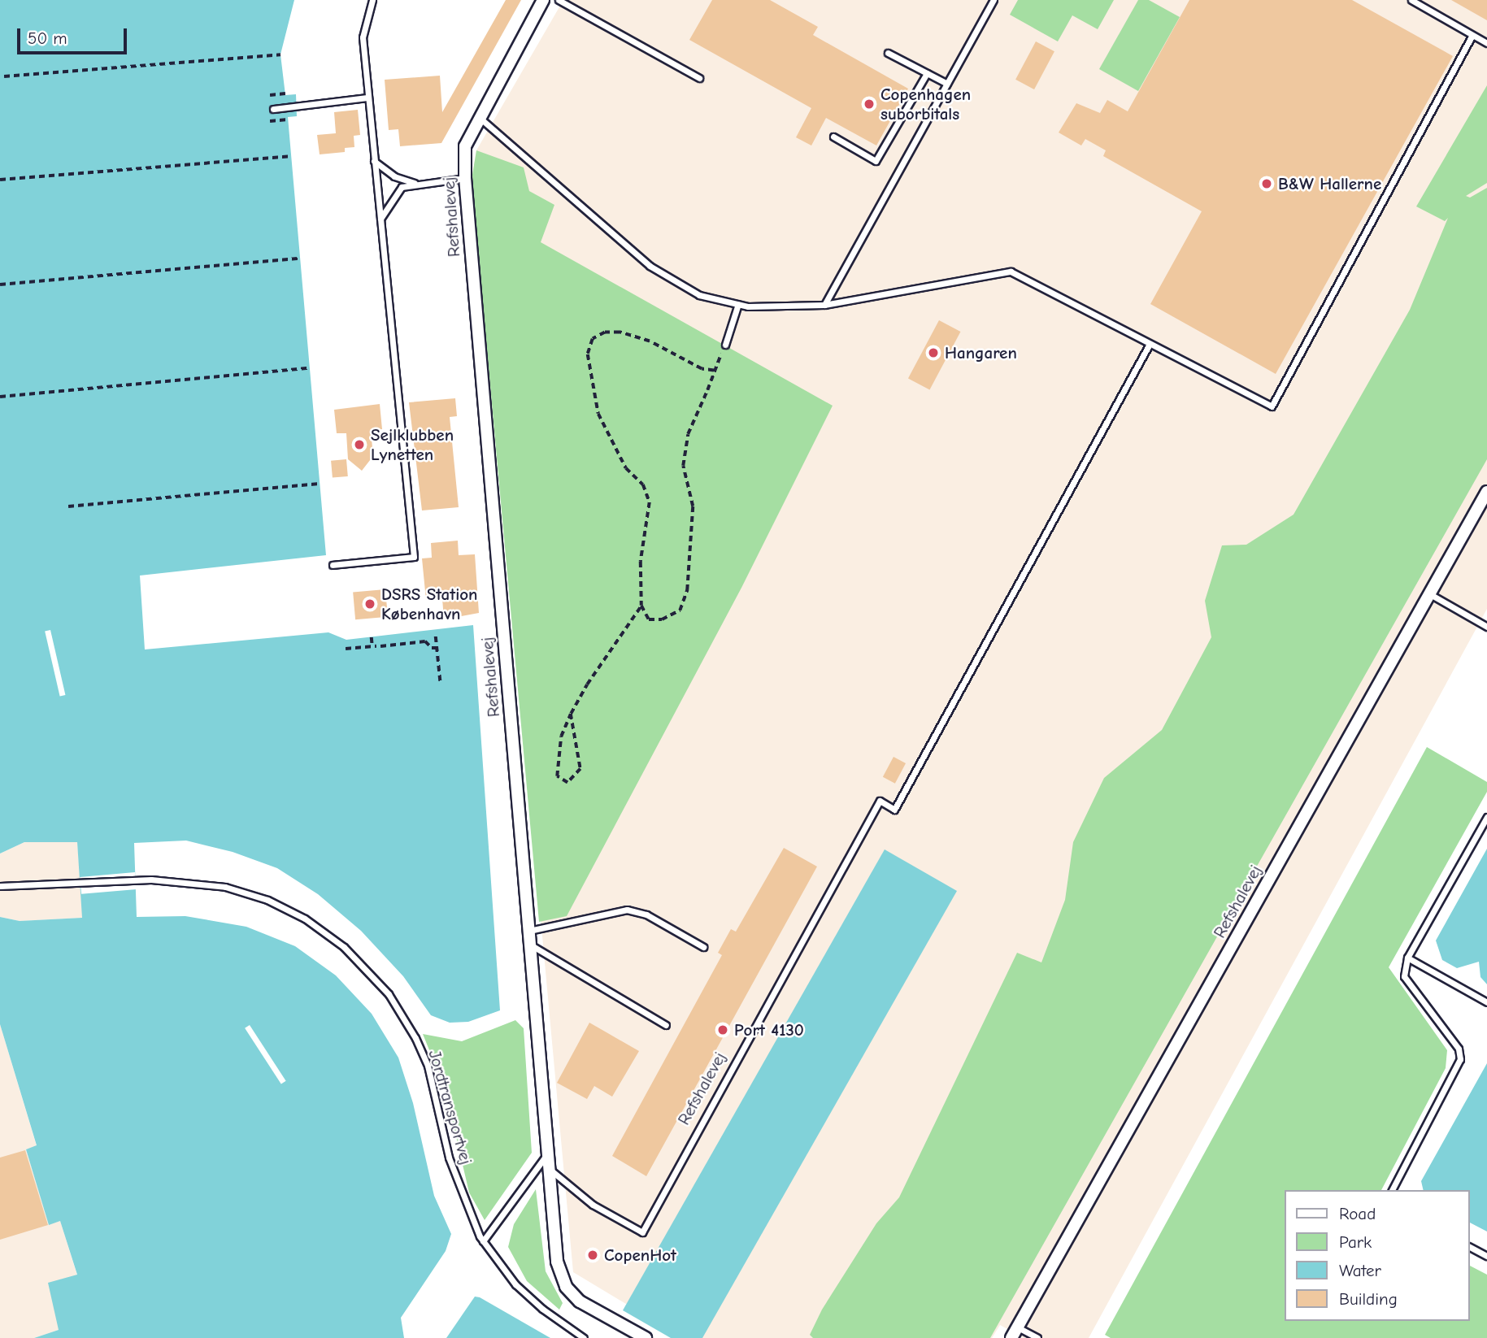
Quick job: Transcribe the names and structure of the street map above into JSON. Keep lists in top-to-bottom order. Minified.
{"streets":{"street":["Refshalevej"],"lane":["Jordtransportvej"]},"places":["Copenhagen suborbitals","B&W Hallerne","Hangaren","Sejlklubben Lynetten","DSRS Station København","Port 4130","CopenHot"],"legend":["Road","Park","Water","Building"],"scale_bar":"50 m"}
